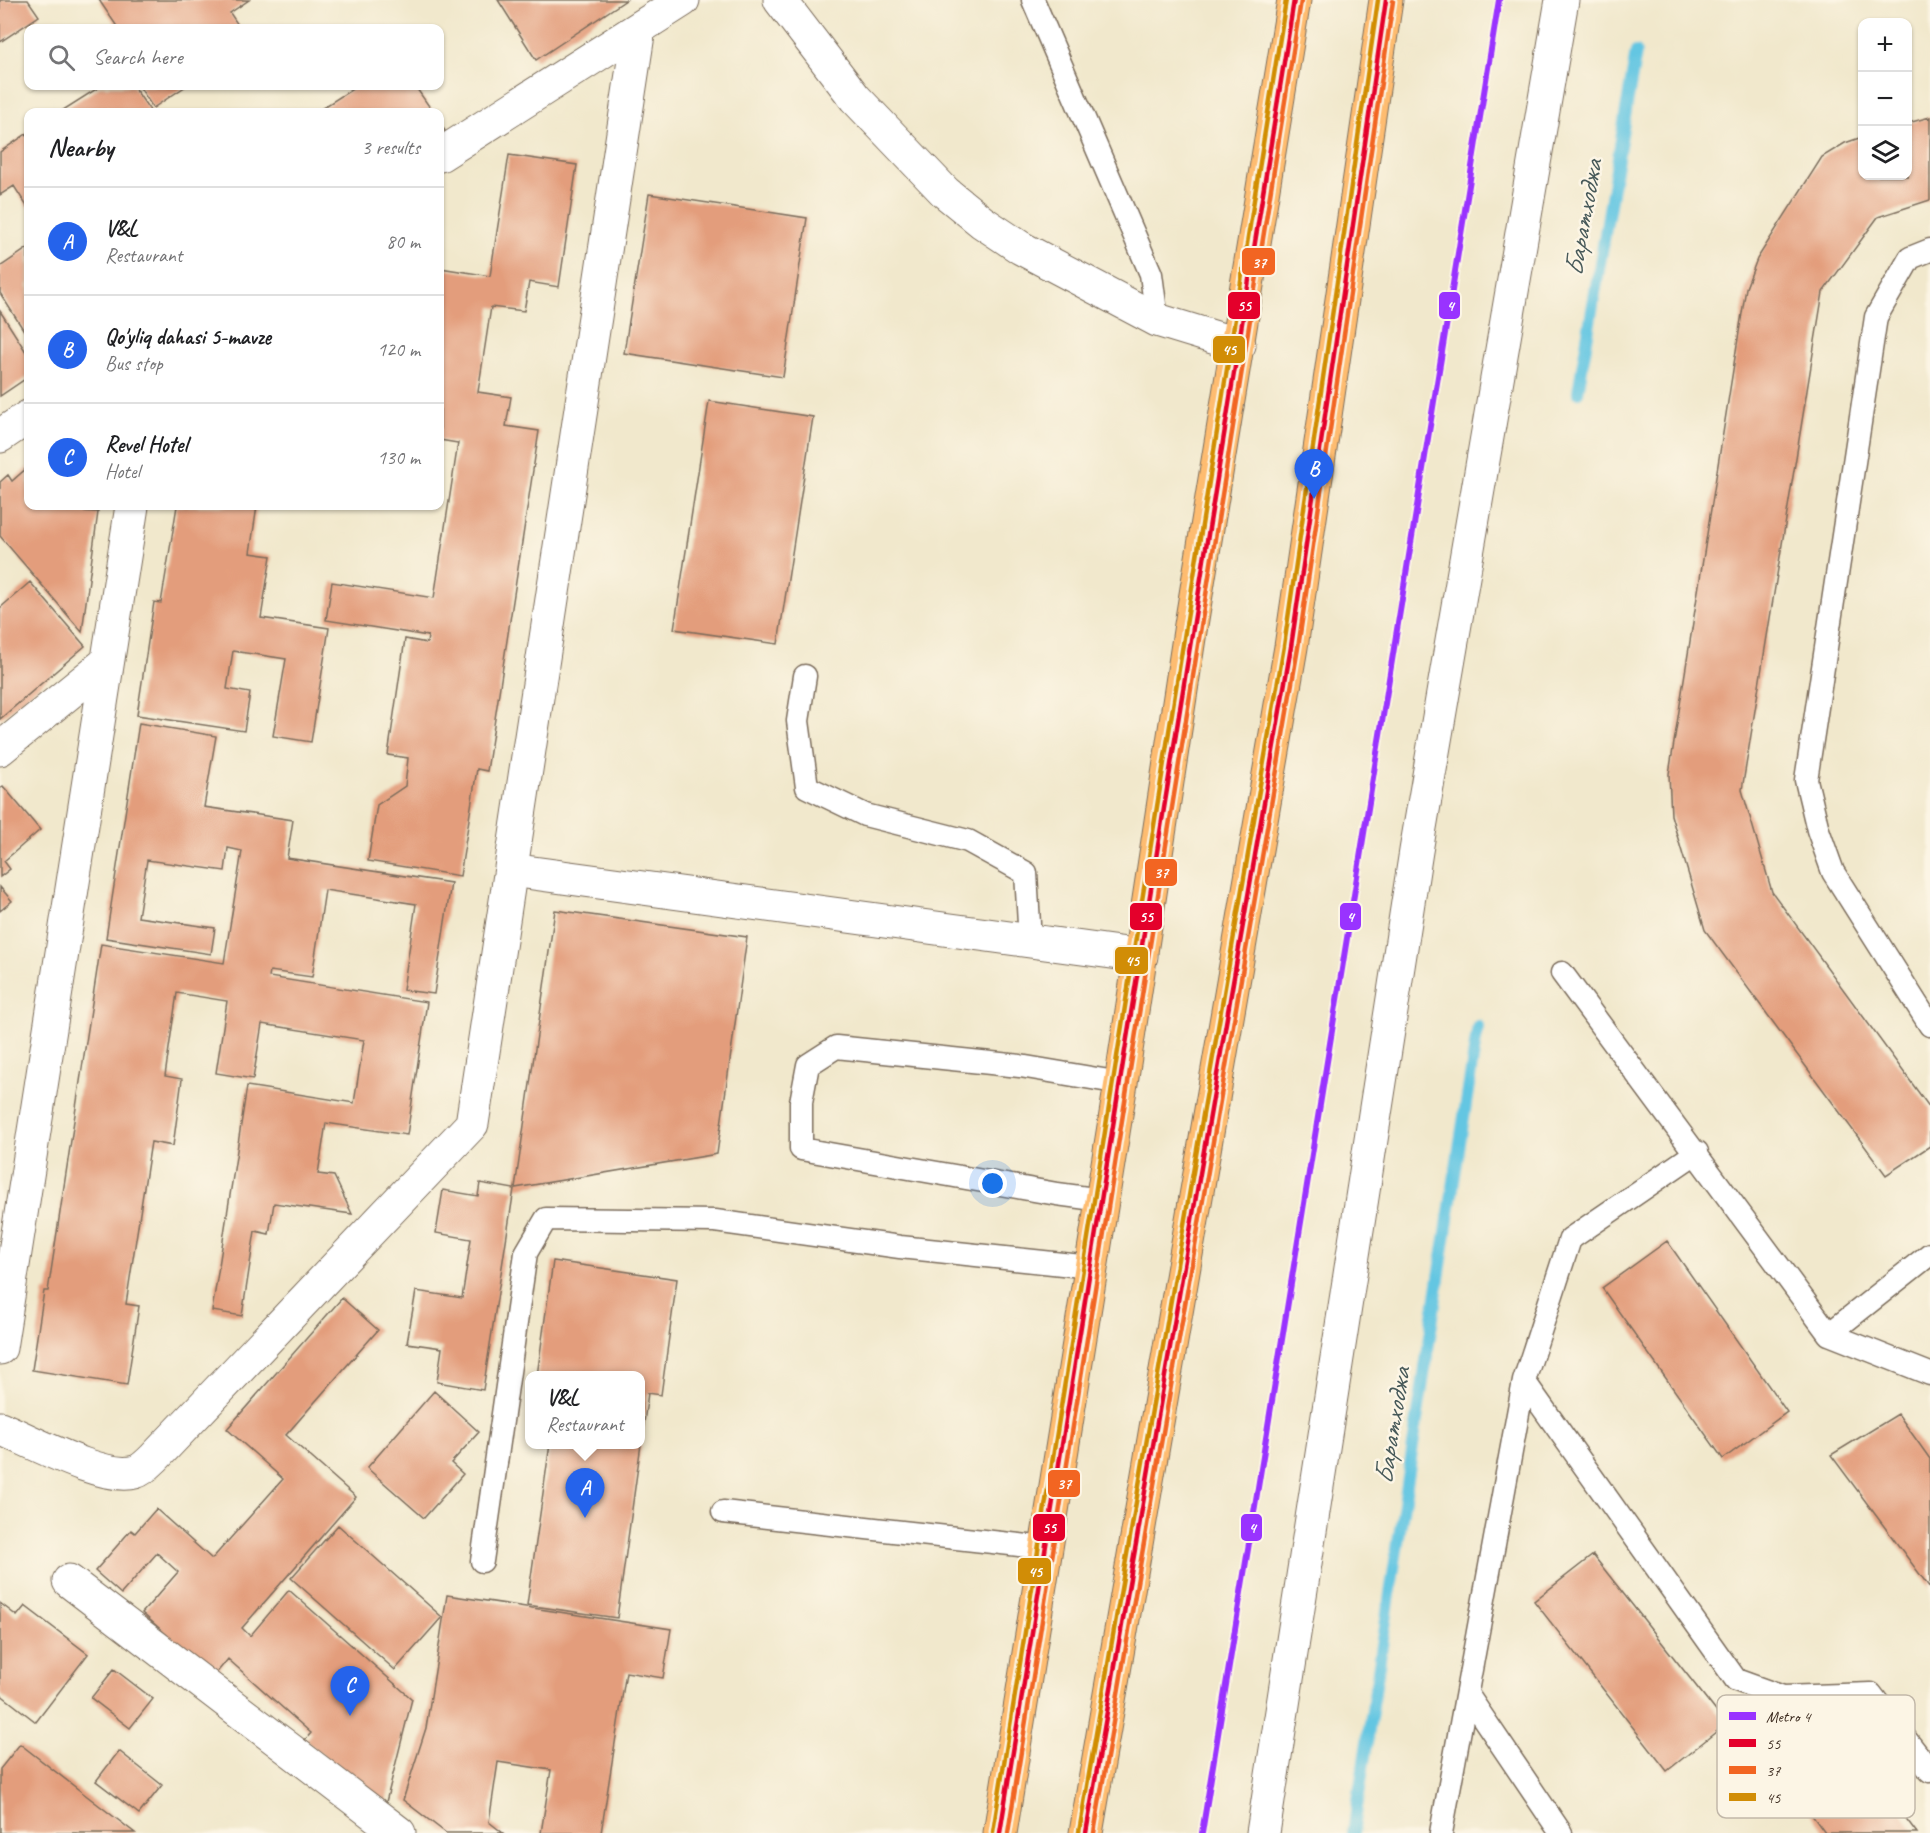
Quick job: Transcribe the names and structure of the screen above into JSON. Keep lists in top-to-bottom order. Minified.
{"water":["Баратходжа"],"lines":["metro line 4","transit line 55","transit line 45","transit line 37"],"legend":["Metro 4","55","37","45"],"page":{"map_buttons":["+","−"],"search":"Search here","heading":["Nearby","3 results"],"list":[{"mark":"A","name":"V&L","note":"Restaurant","value":"80 m"},{"mark":"B","name":"Qo'yliq dahasi 5-mavze","note":"Bus stop","value":"120 m"},{"mark":"C","name":"Revel Hotel","note":"Hotel","value":"130 m"}],"pins":["B","A","C"],"popup":["V&L","Restaurant"]}}
